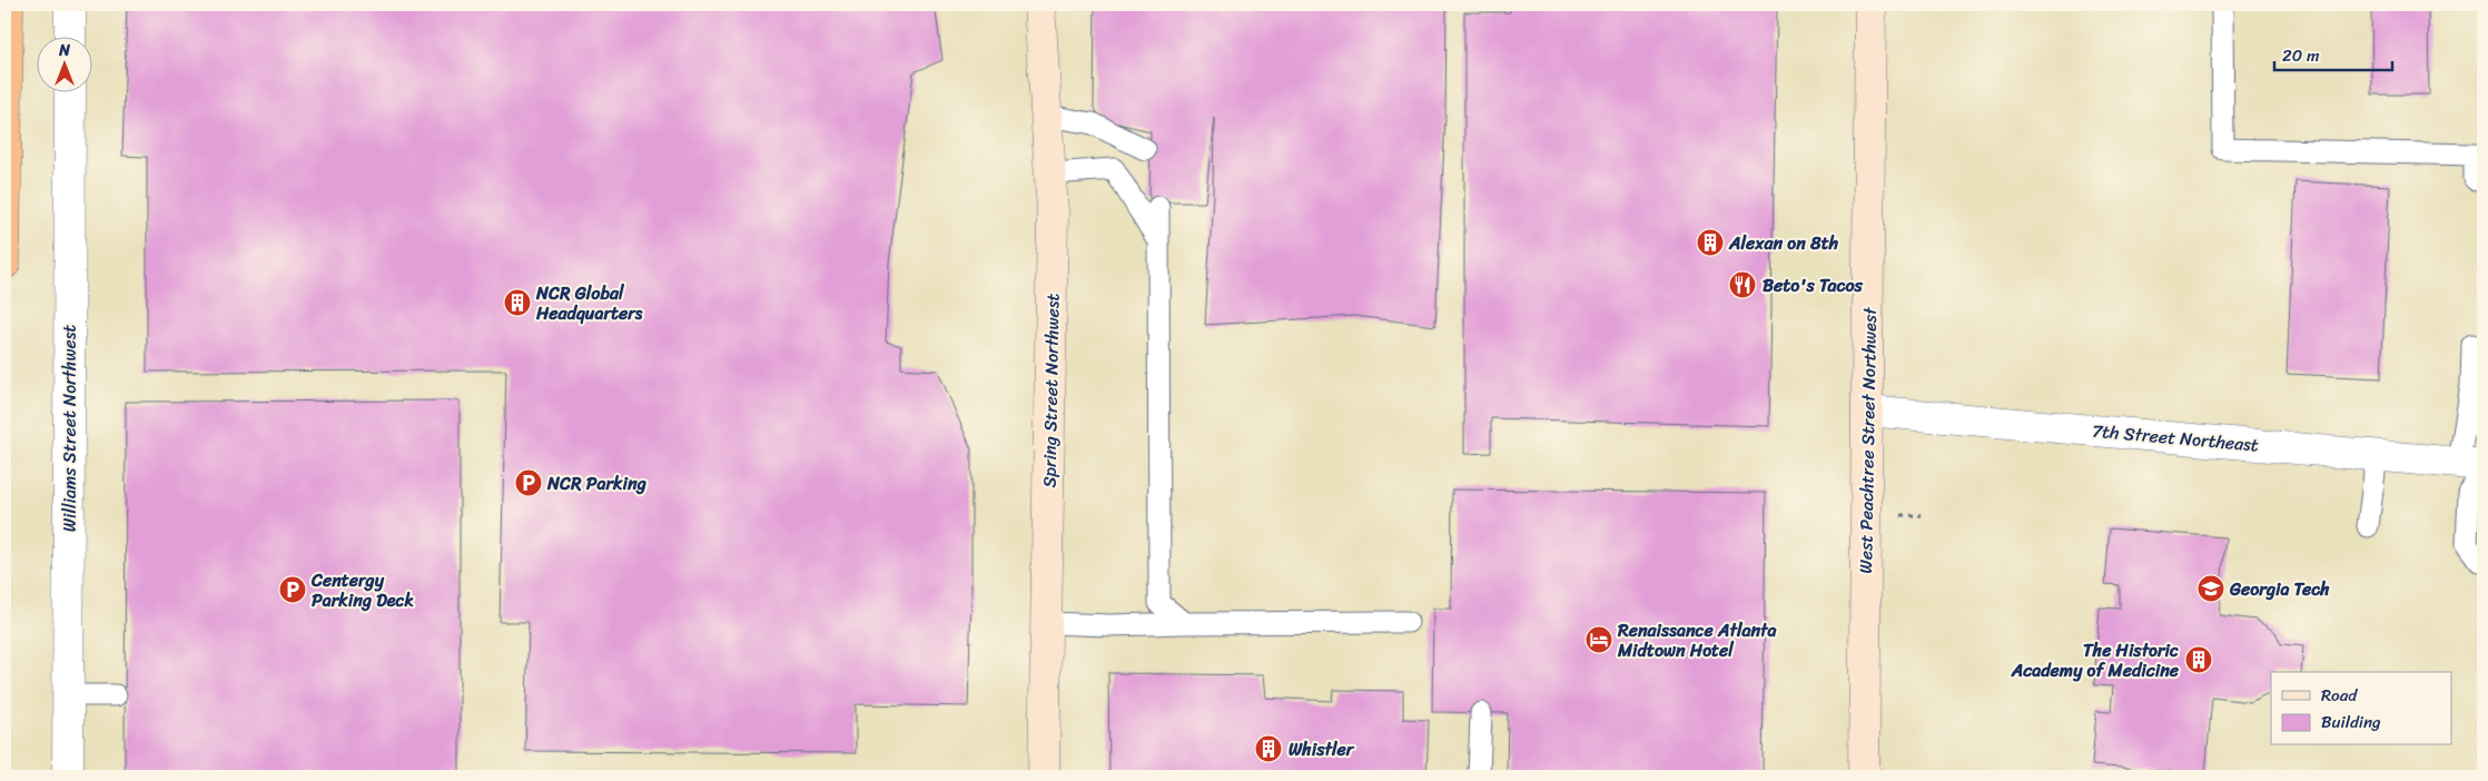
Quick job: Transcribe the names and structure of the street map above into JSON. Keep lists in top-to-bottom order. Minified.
{"streets":{"main road":["Spring Street Northwest","West Peachtree Street Northwest"],"street":["Williams Street Northwest","7th Street Northeast"]},"crossings":[["7th Street Northeast","West Peachtree Street Northwest"]],"places":{"building":["Alexan on 8th","NCR Global Headquarters","The Historic Academy of Medicine","Whistler"],"restaurant":["Beto's Tacos"],"parking":["NCR Parking","Centergy Parking Deck"],"school or university":["Georgia Tech"],"hotel":["Renaissance Atlanta Midtown Hotel"]},"legend":["Road","Building"],"scale_bar":"20 m","north":"top"}
